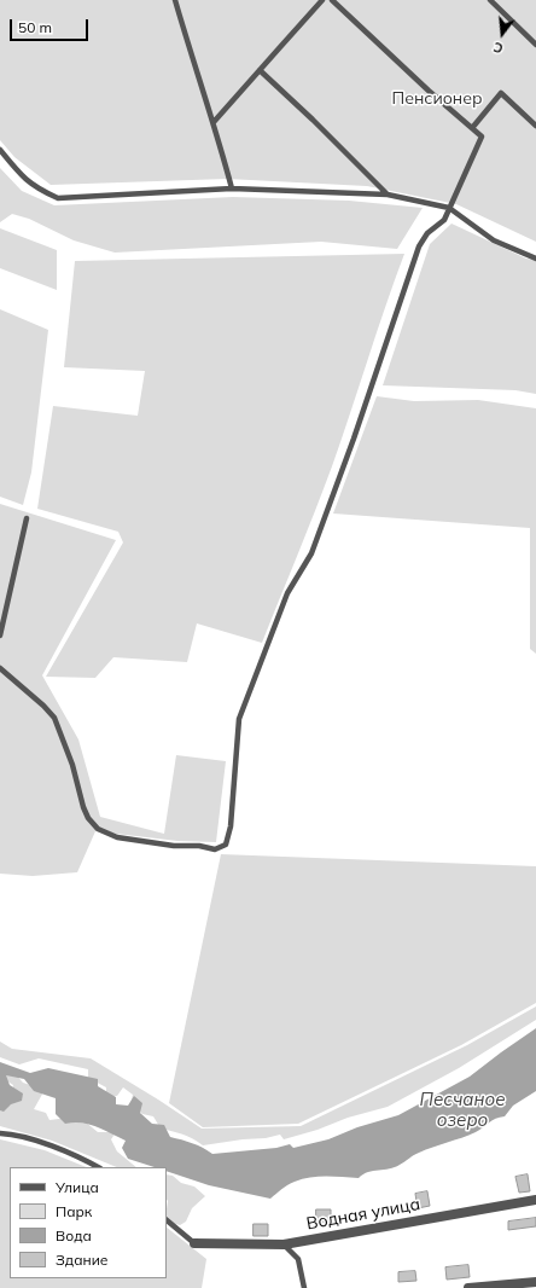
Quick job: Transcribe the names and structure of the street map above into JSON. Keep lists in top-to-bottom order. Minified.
{"streets":{"street":["Водная улица"]},"water":["Песчаное озеро"],"parks":["Пенсионер"],"legend":["Улица","Парк","Вода","Здание"],"scale_bar":"50 m","north":"bottom"}
